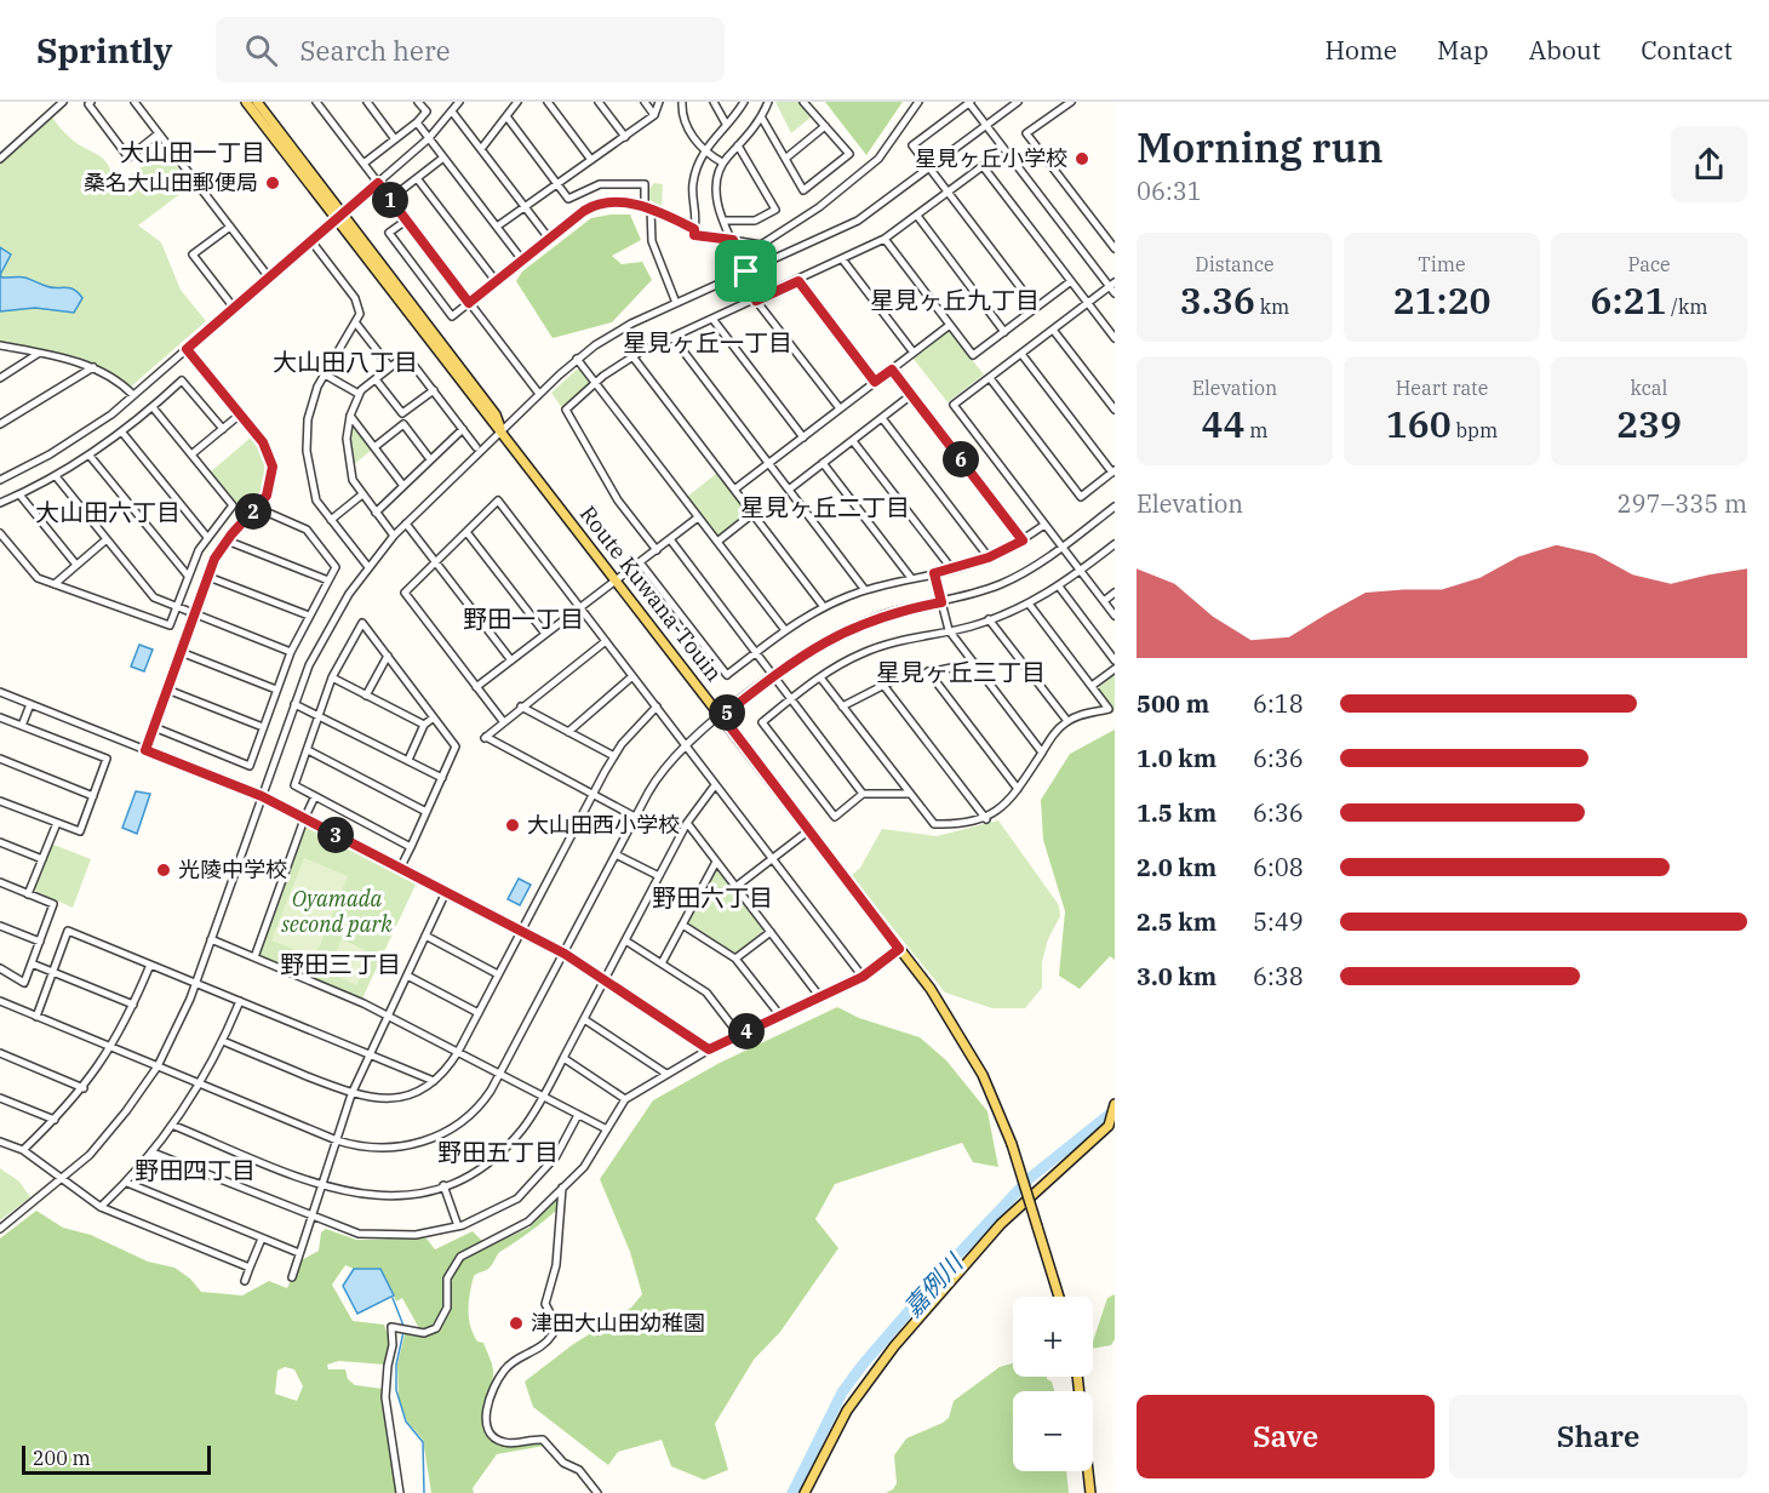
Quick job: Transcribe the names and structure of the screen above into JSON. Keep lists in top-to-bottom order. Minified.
{"streets":{"main road":["Route Kuwana-Touin"]},"districts":["大山田一丁目","星見ヶ丘九丁目","星見ヶ丘一丁目","大山田八丁目","星見ヶ丘二丁目","大山田六丁目","野田一丁目","星見ヶ丘三丁目","野田六丁目","野田三丁目","野田五丁目","野田四丁目"],"water":["嘉例川"],"parks":["Oyamada second park"],"places":["星見ヶ丘小学校","桑名大山田郵便局","大山田西小学校","光陵中学校","津田大山田幼稚園"],"scale_bar":"200 m","page":{"header":"Sprintly","search":"Search here","nav":["Home","Map","About","Contact"],"heading":["Morning run","06:31"],"pins":["1","6","2","5","3","4"],"stats":[["Distance","3.36 km"],["Time","21:20"],["Pace","6:21 /km"],["Elevation","44 m"],["Heart rate","160 bpm"],["kcal","239"]],"chart":["Elevation","297–335 m"],"list":[{"name":"500 m","note":"6:18"},{"name":"1.0 km","note":"6:36"},{"name":"1.5 km","note":"6:36"},{"name":"2.0 km","note":"6:08"},{"name":"2.5 km","note":"5:49"},{"name":"3.0 km","note":"6:38"}],"map_buttons":["+","−"],"buttons":["Save","Share"],"scale":"200 m"}}
